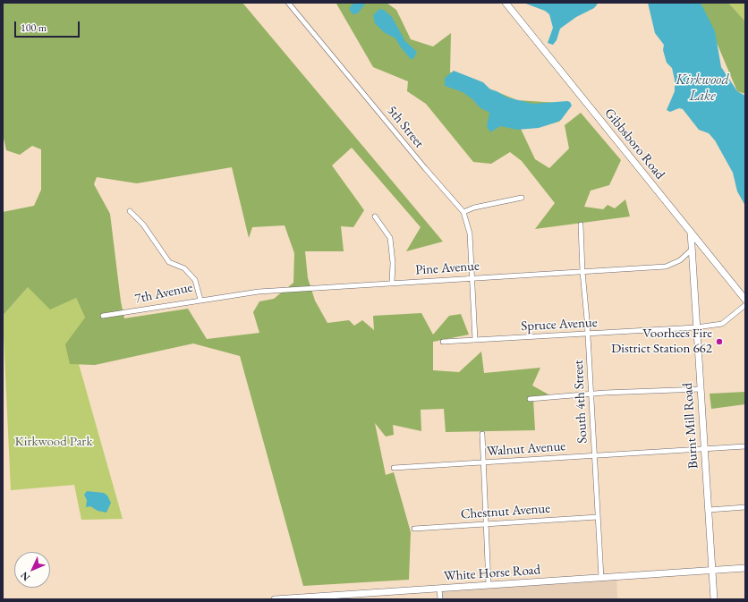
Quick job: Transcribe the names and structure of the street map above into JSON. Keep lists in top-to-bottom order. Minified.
{"streets":{"street":["5th Street","Gibbsboro Road","Pine Avenue","7th Avenue","Spruce Avenue","South 4th Street","Burnt Mill Road","Walnut Avenue","Chestnut Avenue","White Horse Road"]},"crossings":[["5th Street","Pine Avenue"],["5th Street","Spruce Avenue"],["Gibbsboro Road","Burnt Mill Road"],["Pine Avenue","7th Avenue"],["Pine Avenue","South 4th Street"],["Pine Avenue","Burnt Mill Road"],["Spruce Avenue","South 4th Street"],["Spruce Avenue","Burnt Mill Road"],["South 4th Street","Walnut Avenue"],["South 4th Street","Chestnut Avenue"],["South 4th Street","White Horse Road"],["Burnt Mill Road","Walnut Avenue"],["Burnt Mill Road","White Horse Road"]],"water":["Kirkwood Lake"],"parks":["Kirkwood Park"],"places":["Voorhees Fire District Station 662"],"scale_bar":"100 m","north":"bottom left"}
